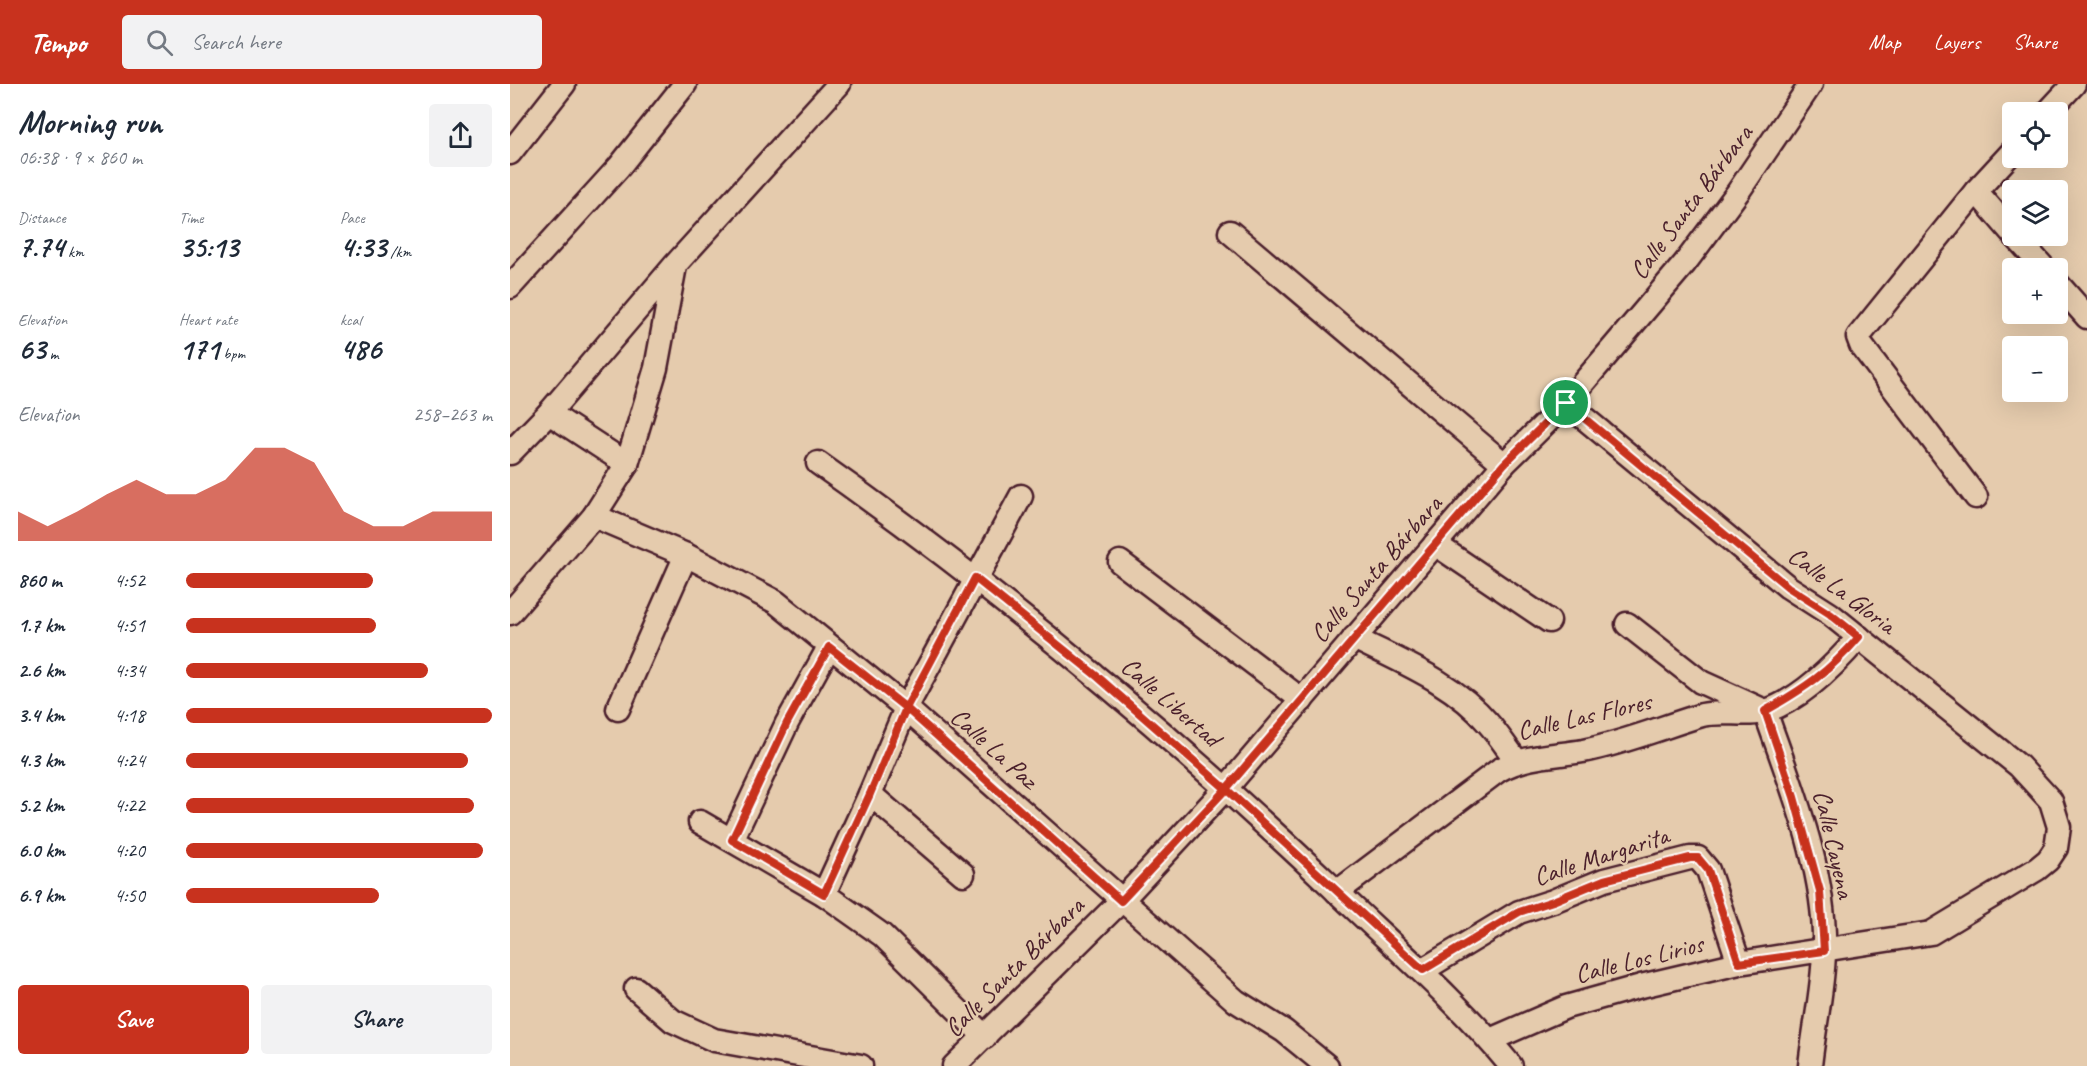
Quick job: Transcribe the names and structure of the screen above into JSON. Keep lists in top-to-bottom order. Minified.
{"streets":{"street":["Calle Santa Bárbara","Calle La Gloria","Calle Libertad","Calle Las Flores","Calle La Paz","Calle Cayena","Calle Margarita","Calle Los Lirios"]},"crossings":[["Calle Santa Bárbara","Calle La Gloria"],["Calle Santa Bárbara","Calle Libertad"],["Calle Santa Bárbara","Calle La Paz"],["Calle La Gloria","Calle Las Flores"],["Calle La Gloria","Calle Los Lirios"],["Calle Libertad","Calle Las Flores"],["Calle Libertad","Calle Margarita"],["Calle Libertad","Calle Los Lirios"],["Calle Las Flores","Calle Cayena"],["Calle Cayena","Calle Los Lirios"],["Calle Margarita","Calle Los Lirios"]],"page":{"header":"Tempo","search":"Search here","nav":["Map","Layers","Share"],"heading":["Morning run","06:38 · 9 × 860 m"],"map_buttons":["+","−"],"stats":[["Distance","7.74 km"],["Time","35:13"],["Pace","4:33 /km"],["Elevation","63 m"],["Heart rate","171 bpm"],["kcal","486"]],"chart":["Elevation","258–263 m"],"list":[{"name":"860 m","note":"4:52"},{"name":"1.7 km","note":"4:51"},{"name":"2.6 km","note":"4:34"},{"name":"3.4 km","note":"4:18"},{"name":"4.3 km","note":"4:24"},{"name":"5.2 km","note":"4:22"},{"name":"6.0 km","note":"4:20"},{"name":"6.9 km","note":"4:50"}],"buttons":["Save","Share"]}}
